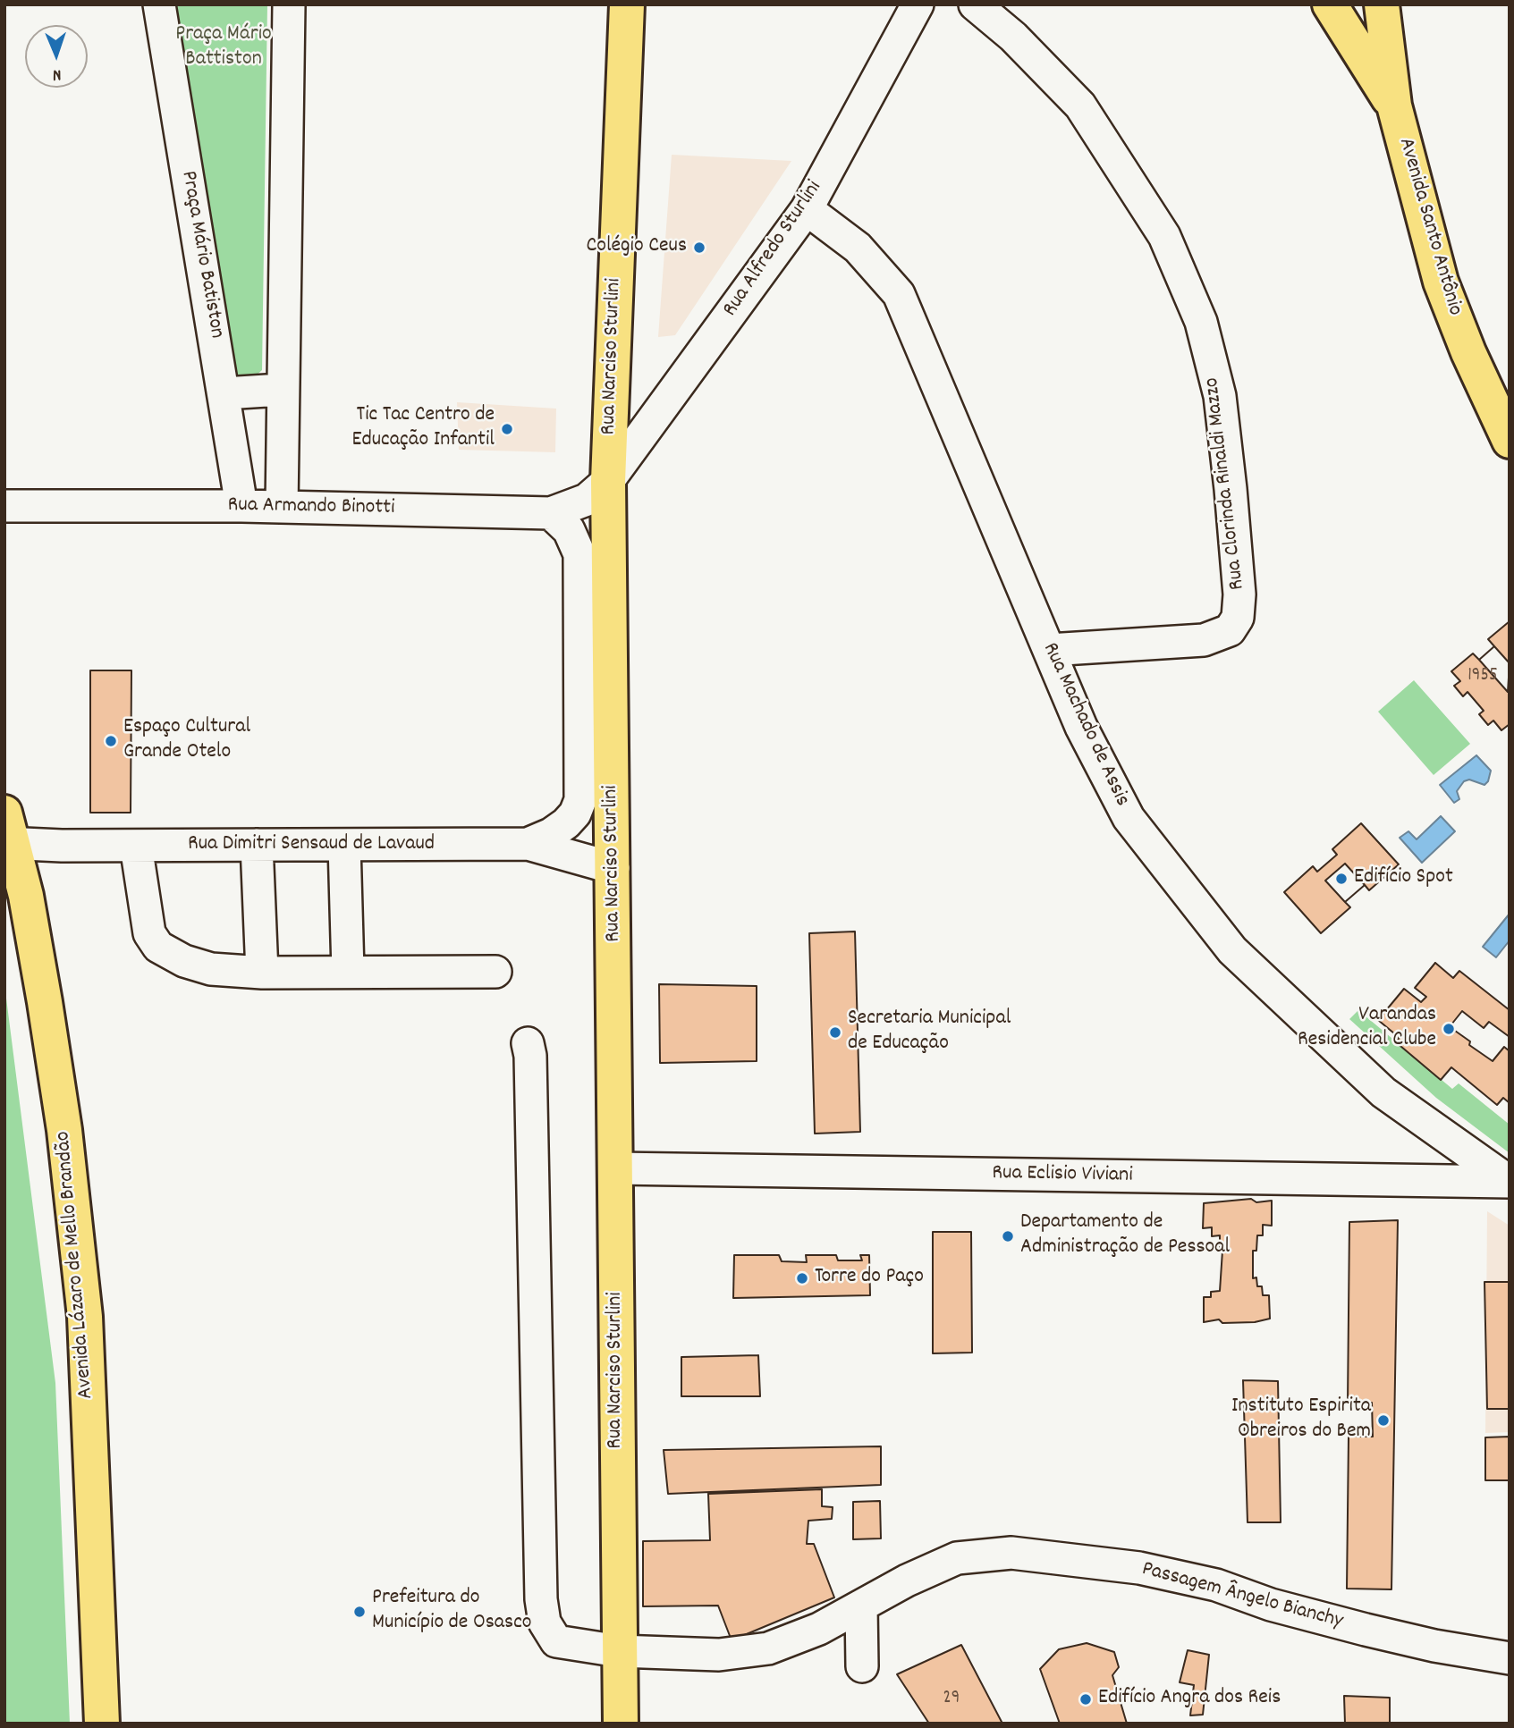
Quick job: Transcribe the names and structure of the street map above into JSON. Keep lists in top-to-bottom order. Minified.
{"streets":{"main road":["Avenida Santo Antônio","Rua Narciso Sturlini","Avenida Lázaro de Mello Brandão"],"street":["Rua Alfredo Sturlini","Praça Mário Batiston","Rua Clorinda Rinaldi Mazzo","Rua Armando Binotti","Rua Machado de Assis","Rua Dimitri Sensaud de Lavaud","Rua Eclisio Viviani","Passagem Ângelo Bianchy"]},"crossings":[["Rua Alfredo Sturlini","Rua Narciso Sturlini"],["Rua Alfredo Sturlini","Rua Armando Binotti"],["Rua Alfredo Sturlini","Rua Machado de Assis"],["Praça Mário Batiston","Rua Armando Binotti"],["Rua Narciso Sturlini","Rua Armando Binotti"],["Rua Narciso Sturlini","Rua Dimitri Sensaud de Lavaud"],["Rua Narciso Sturlini","Rua Eclisio Viviani"],["Rua Narciso Sturlini","Passagem Ângelo Bianchy"],["Rua Clorinda Rinaldi Mazzo","Rua Machado de Assis"],["Rua Machado de Assis","Rua Eclisio Viviani"],["Rua Dimitri Sensaud de Lavaud","Avenida Lázaro de Mello Brandão"]],"parks":["Praça Mário Battiston"],"places":["Colégio Ceus","Tic Tac Centro de Educação Infantil","Espaço Cultural Grande Otelo","Edifício Spot","Varandas Residencial Clube","Secretaria Municipal de Educação","Departamento de Administração de Pessoal","Torre do Paço","Instituto Espirita Obreiros do Bem","Prefeitura do Município de Osasco","Edifício Angra dos Reis"],"house_numbers":["1955","29"],"north":"bottom"}
